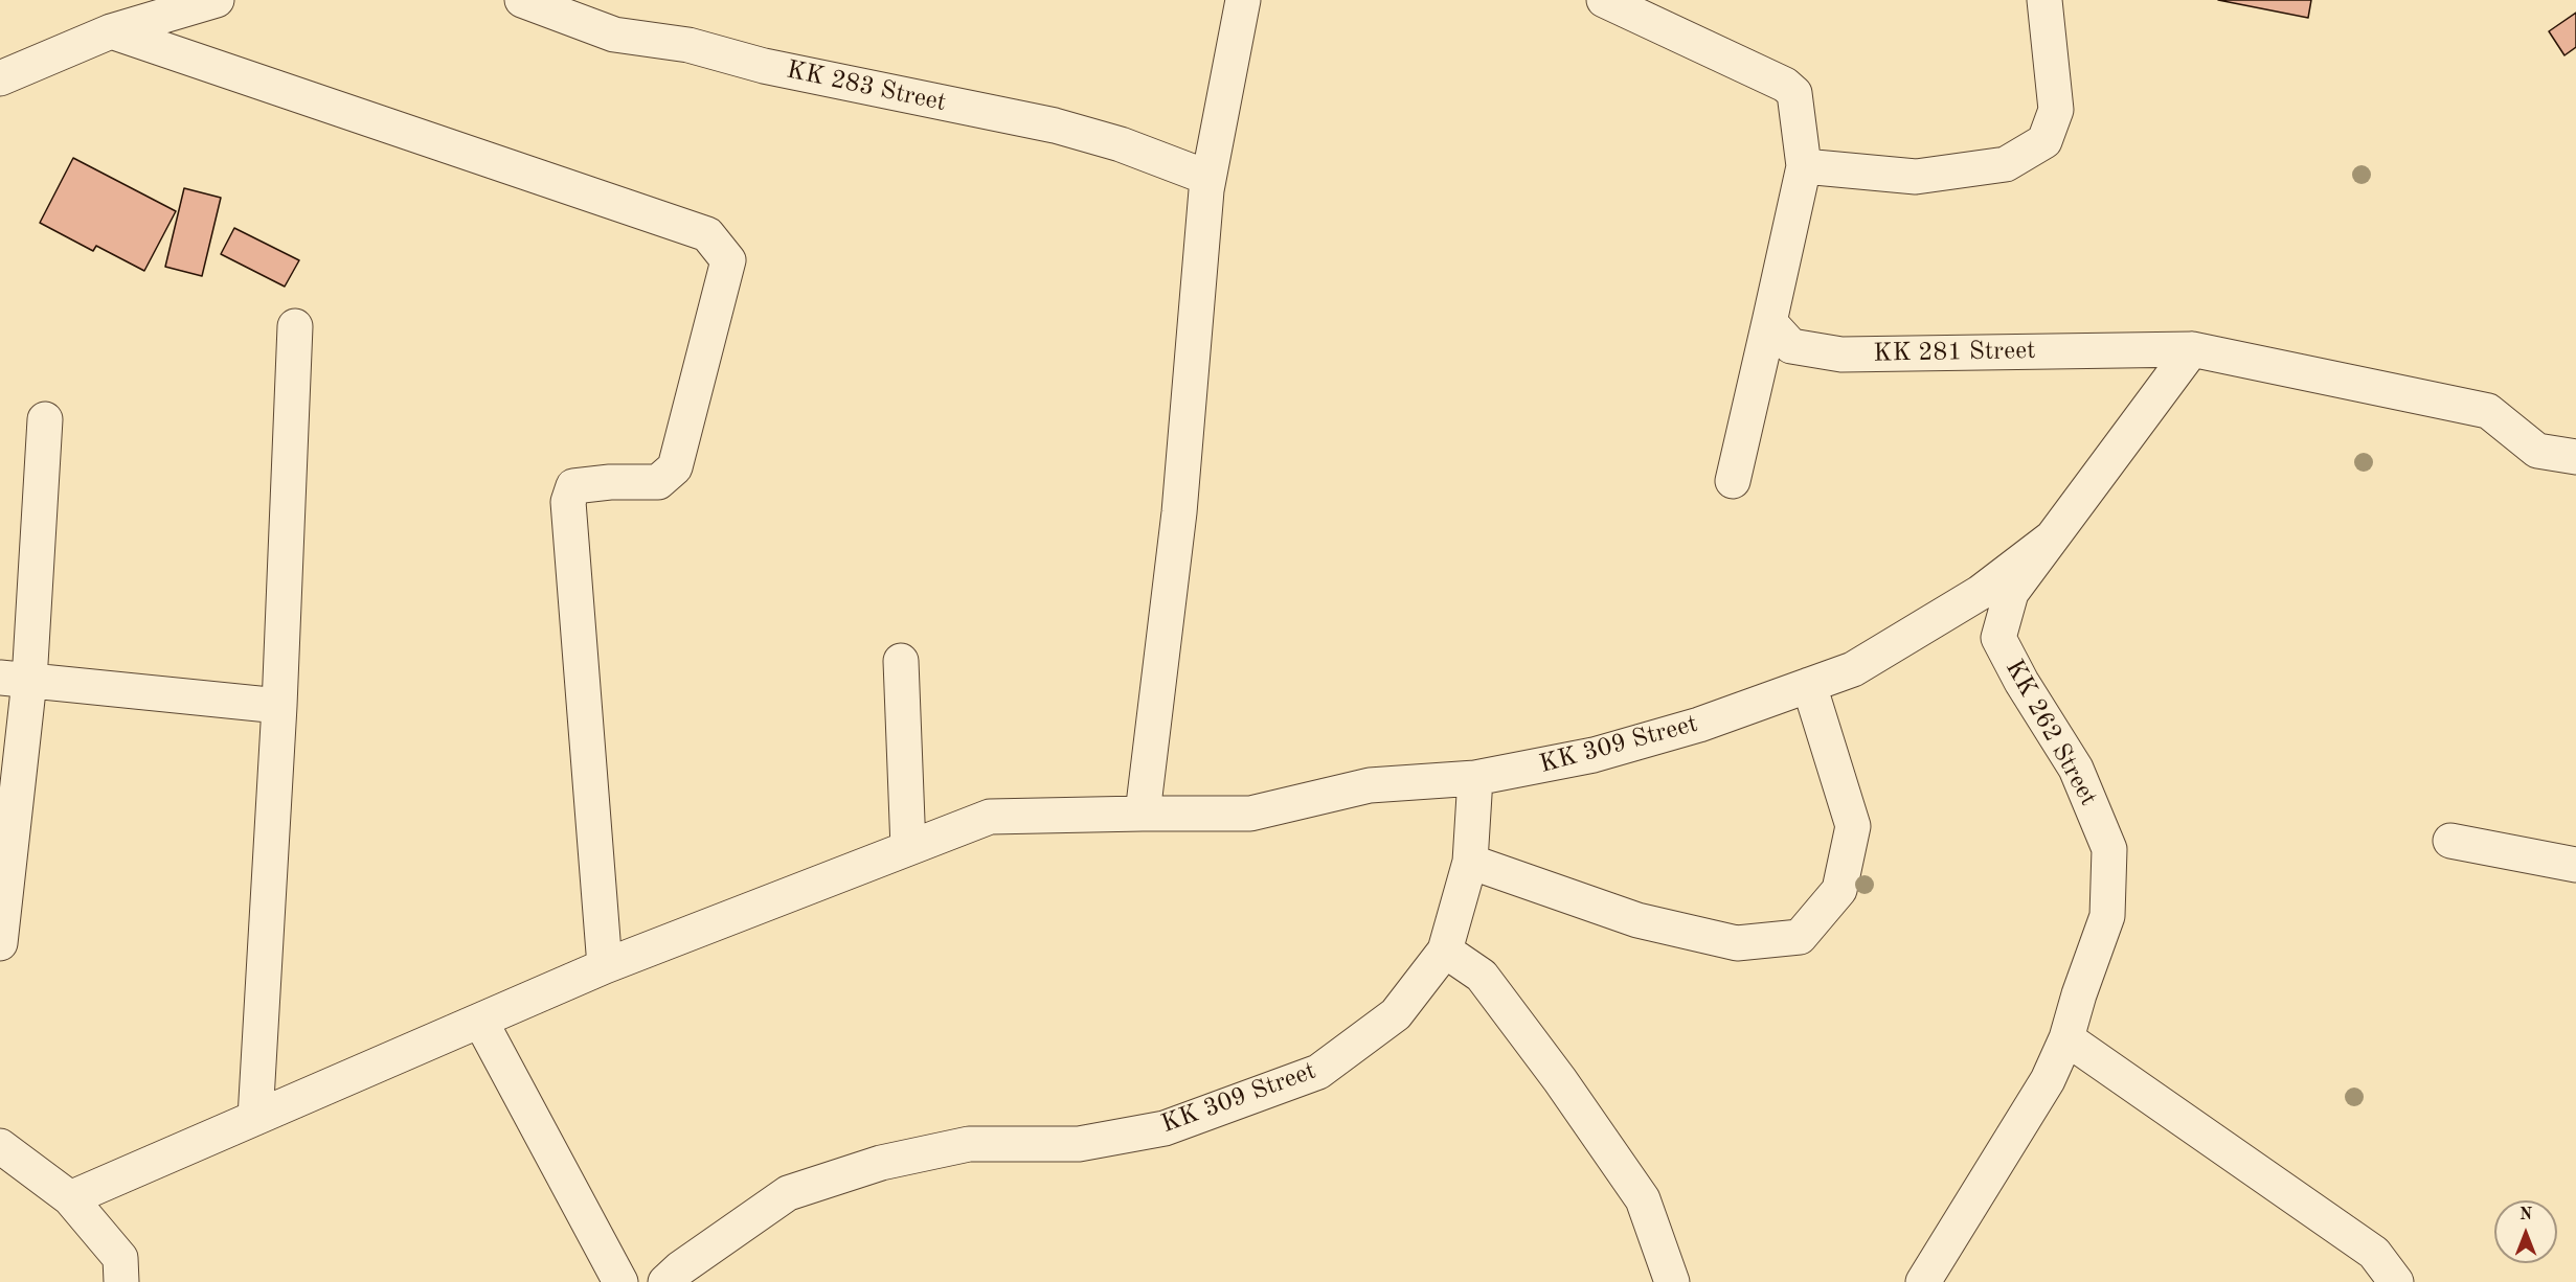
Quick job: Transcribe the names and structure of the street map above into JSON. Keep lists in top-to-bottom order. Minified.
{"streets":{"street":["KK 283 Street","KK 281 Street","KK 262 Street","KK 309 Street"]},"crossings":[["KK 281 Street","KK 262 Street"],["KK 262 Street","KK 309 Street"]],"north":"top"}
